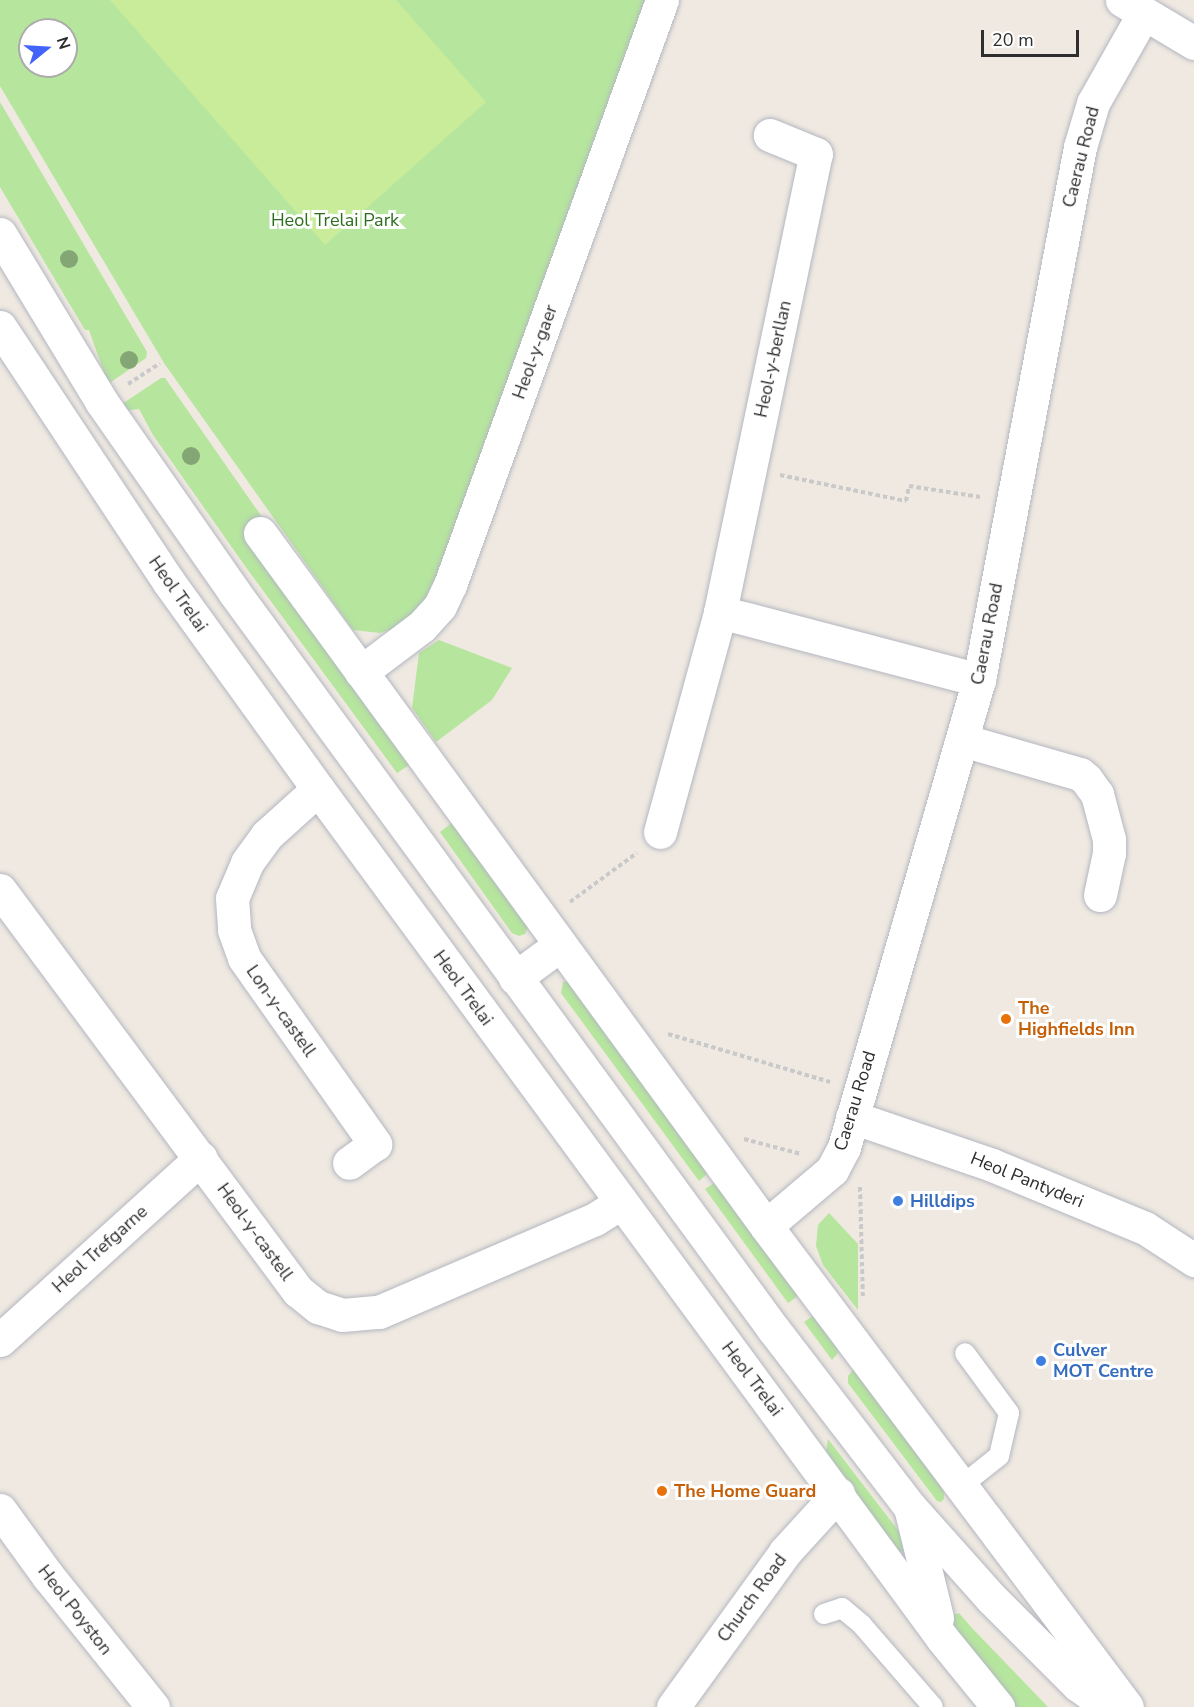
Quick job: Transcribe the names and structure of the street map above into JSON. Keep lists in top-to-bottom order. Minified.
{"streets":{"street":["Caerau Road","Heol-y-gaer","Heol-y-berllan","Heol Trelai","Lon-y-castell","Heol Pantyderi","Heol-y-castell","Heol Trefgarne","Church Road","Heol Poyston"]},"crossings":[["Caerau Road","Heol Pantyderi"],["Heol Trelai","Lon-y-castell"],["Heol Trelai","Heol-y-castell"],["Heol Trelai","Church Road"],["Heol-y-castell","Heol Trefgarne"]],"parks":["Heol Trelai Park"],"places":["The Highfields Inn","Hilldips","Culver MOT Centre","The Home Guard"],"scale_bar":"20 m","north":"right"}
